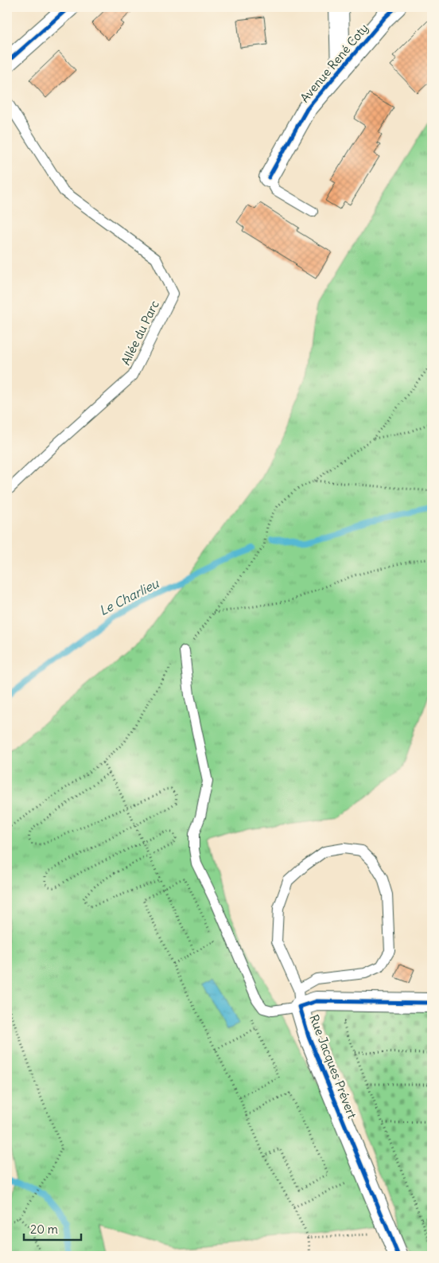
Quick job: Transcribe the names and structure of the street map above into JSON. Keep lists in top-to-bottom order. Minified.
{"streets":{"street":["Avenue René Coty","Rue Jacques Prévert"],"lane":["Allée du Parc"]},"water":["Le Charlieu"],"scale_bar":"20 m"}
